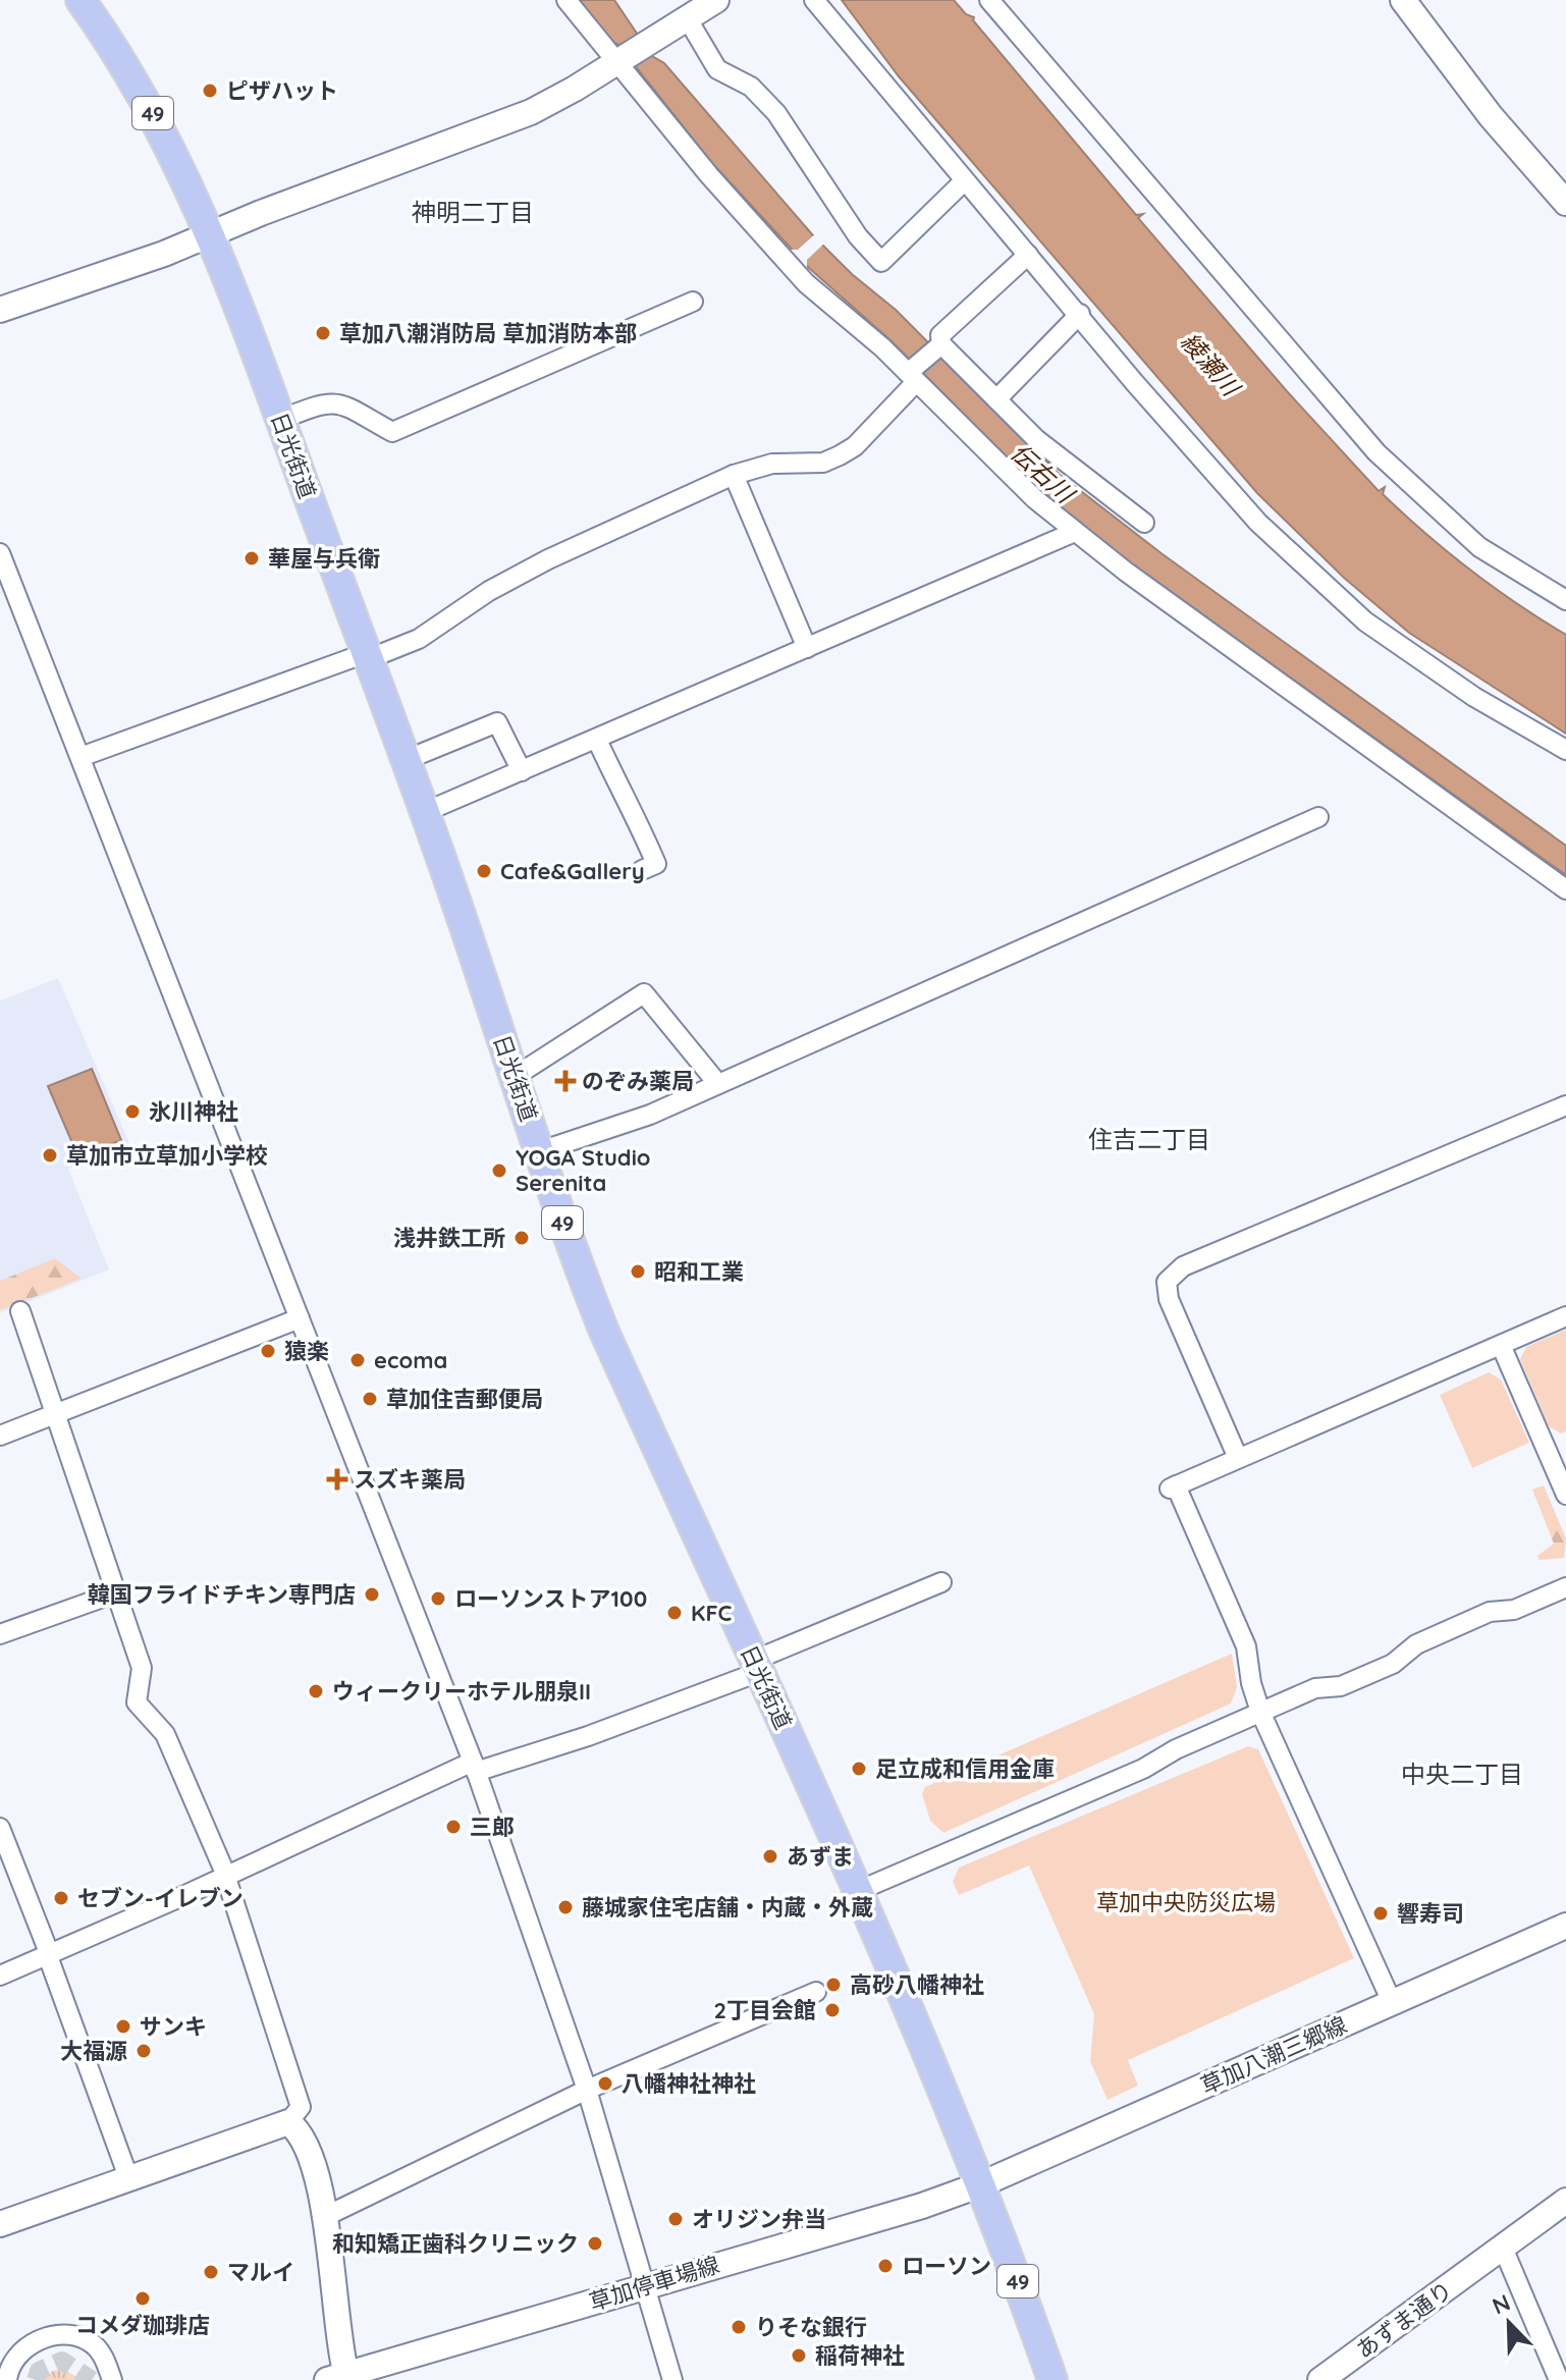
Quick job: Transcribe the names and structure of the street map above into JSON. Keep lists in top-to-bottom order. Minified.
{"streets":{"main road":["49","日光街道"],"street":["草加八潮三郷線","草加停車場線","あずま通り"]},"crossings":[["日光街道","草加八潮三郷線"],["日光街道","草加停車場線"],["草加八潮三郷線","草加停車場線"]],"districts":["神明二丁目","住吉二丁目","中央二丁目"],"water":["綾瀬川","伝右川"],"parks":["草加中央防災広場"],"places":{"other":["ピザハット","草加八潮消防局 草加消防本部","華屋与兵衛","Cafe&Gallery","氷川神社","草加市立草加小学校","YOGA Studio Serenita","浅井鉄工所","昭和工業","猿楽","ecoma","草加住吉郵便局","韓国フライドチキン専門店","ローソンストア100","KFC","ウィークリーホテル朋泉II","足立成和信用金庫","三郎","あずま","セブン-イレブン","藤城家住宅店舗・内蔵・外蔵","響寿司","高砂八幡神社","2丁目会館","サンキ","大福源","八幡神社神社","オリジン弁当","和知矯正歯科クリニック","ローソン","マルイ","コメダ珈琲店","りそな銀行","稲荷神社"],"health":["のぞみ薬局","スズキ薬局"]},"north":"top left"}
